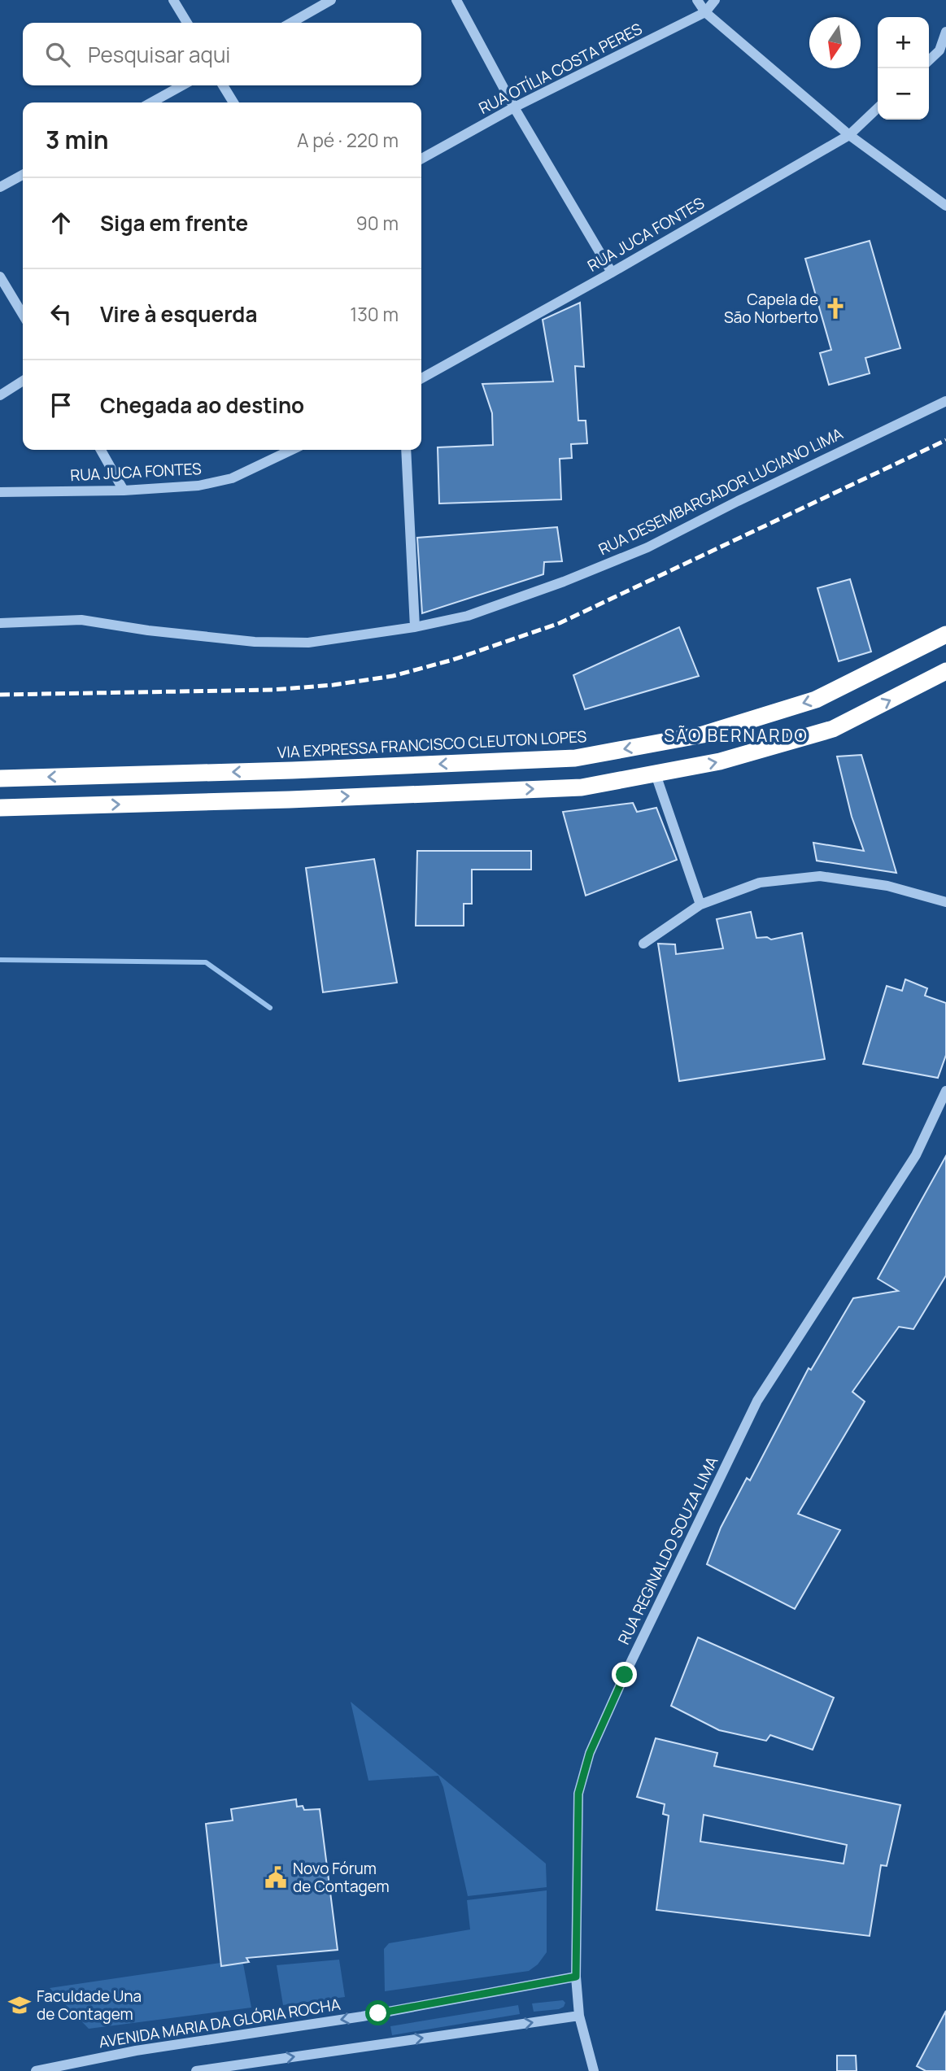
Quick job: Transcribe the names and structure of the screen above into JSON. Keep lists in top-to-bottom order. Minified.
{"streets":{"highway":["VIA EXPRESSA FRANCISCO CLEUTON LOPES"],"street":["RUA OTÍLIA COSTA PERES","RUA JUCA FONTES","RUA DESEMBARGADOR LUCIANO LIMA","RUA REGINALDO SOUZA LIMA","AVENIDA MARIA DA GLÓRIA ROCHA"]},"crossings":[["RUA REGINALDO SOUZA LIMA","AVENIDA MARIA DA GLÓRIA ROCHA"]],"districts":["SÃO BERNARDO"],"places":{"church":["Capela de São Norberto"],"public building":["Novo Fórum de Contagem"],"school or university":["Faculdade Una de Contagem"]},"north":"bottom","page":{"map_buttons":["+","−"],"search":"Pesquisar aqui","heading":["3 min","A pé · 220 m"],"list":[["Siga em frente","90 m"],["Vire à esquerda","130 m"],"Chegada ao destino"]}}
